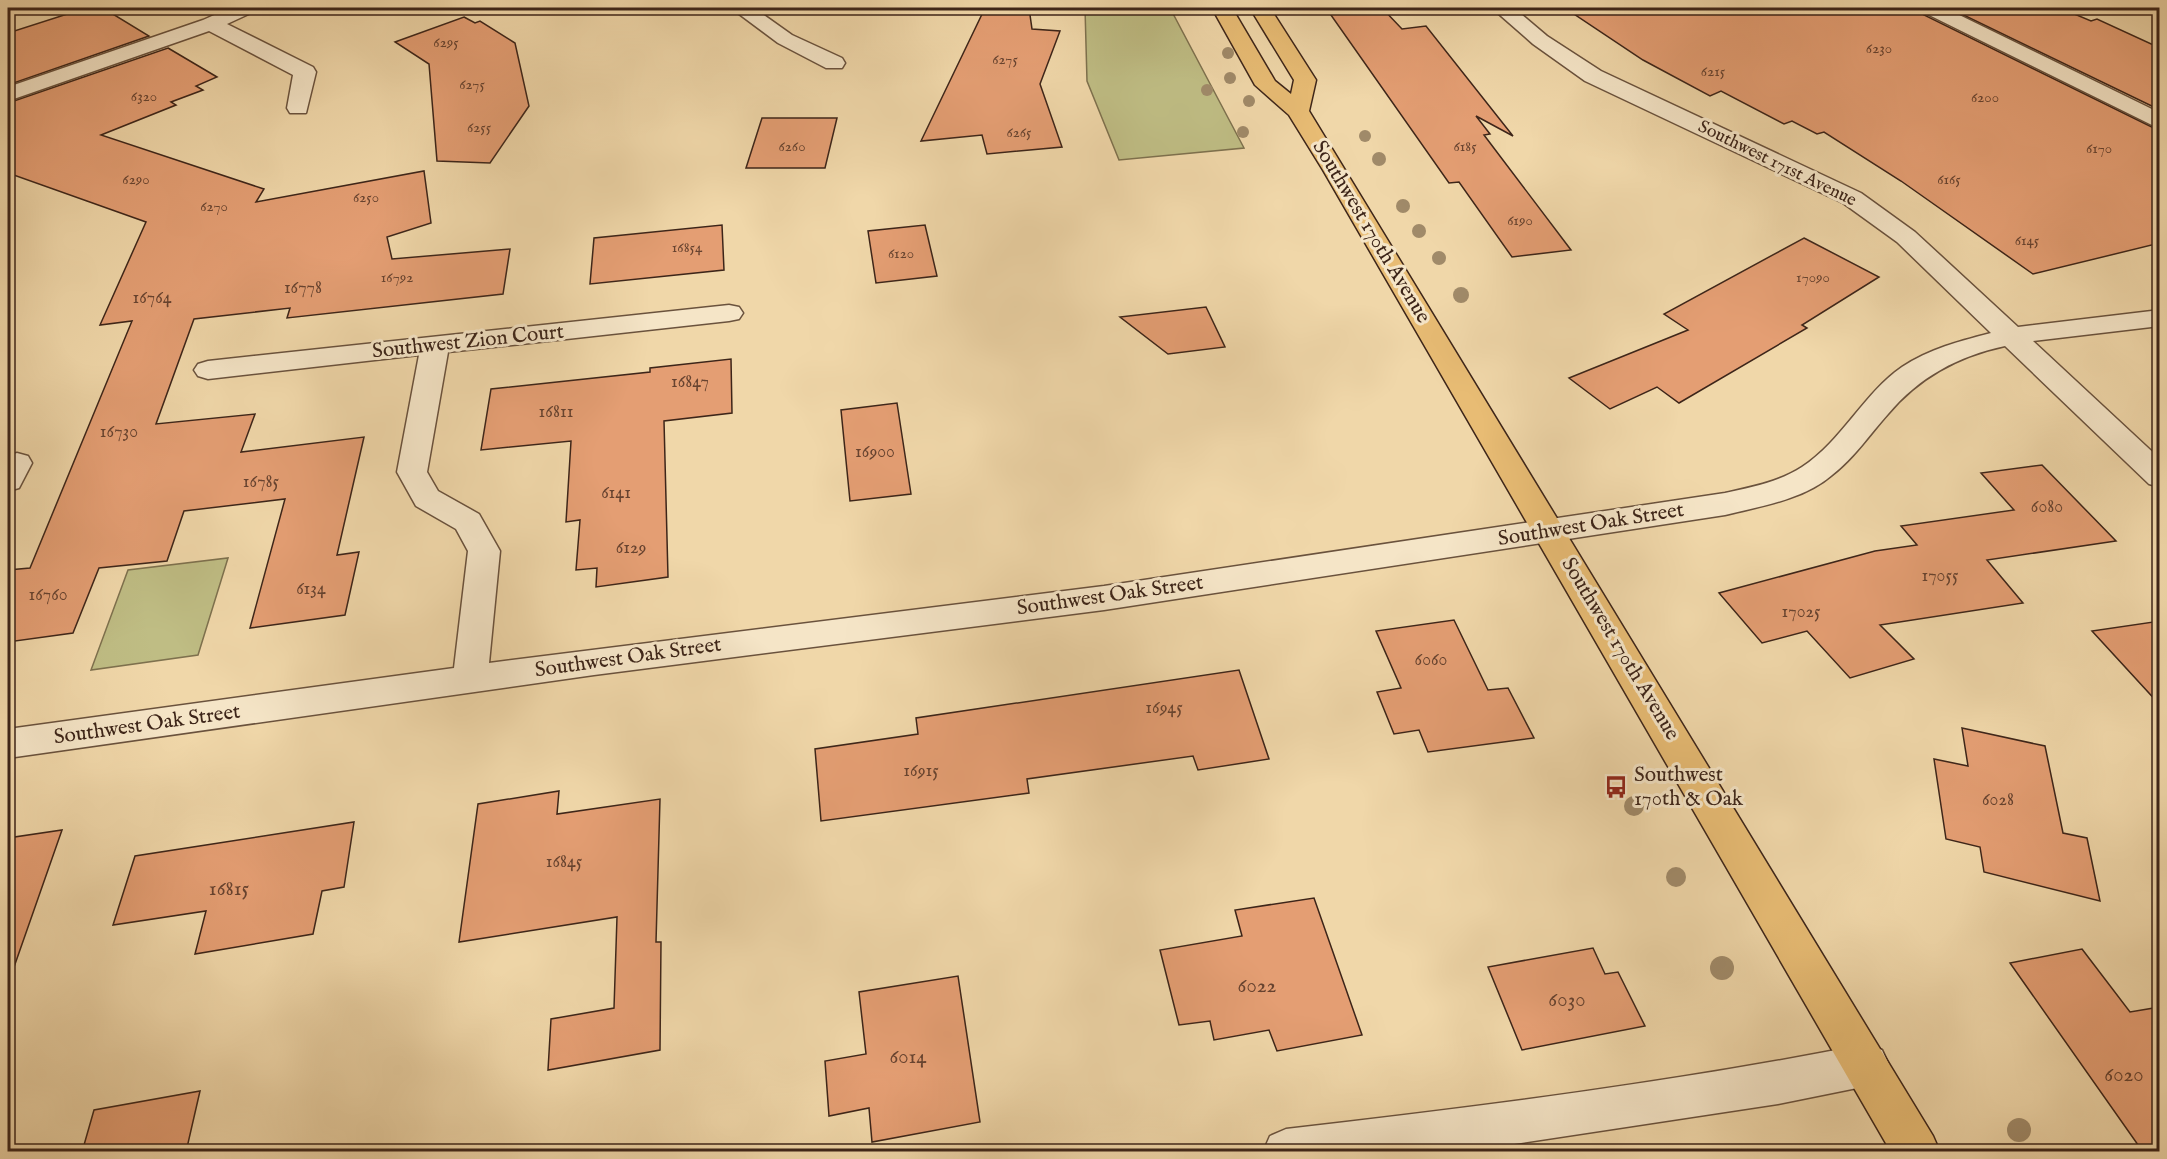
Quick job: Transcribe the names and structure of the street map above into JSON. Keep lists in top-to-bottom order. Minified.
{"streets":{"main road":["Southwest 170th Avenue"],"street":["Southwest 171st Avenue","Southwest Zion Court","Southwest Oak Street"]},"crossings":[["Southwest 171st Avenue","Southwest Oak Street"],["Southwest 170th Avenue","Southwest Oak Street"]],"places":{"bus stop":["Southwest 170th & Oak"]},"house_numbers":["6295","6230","6275","6215","6275","6320","6200","6255","6265","6260","6185","6170","6290","6165","6250","6270","6190","6145","16854","6120","16792","17090","16778","16764","16847","16811","16730","16900","16785","6141","6080","6129","17055","6134","16760","17025","6060","16945","16915","6028","16845","16815","6022","6030","6014","6020"]}
